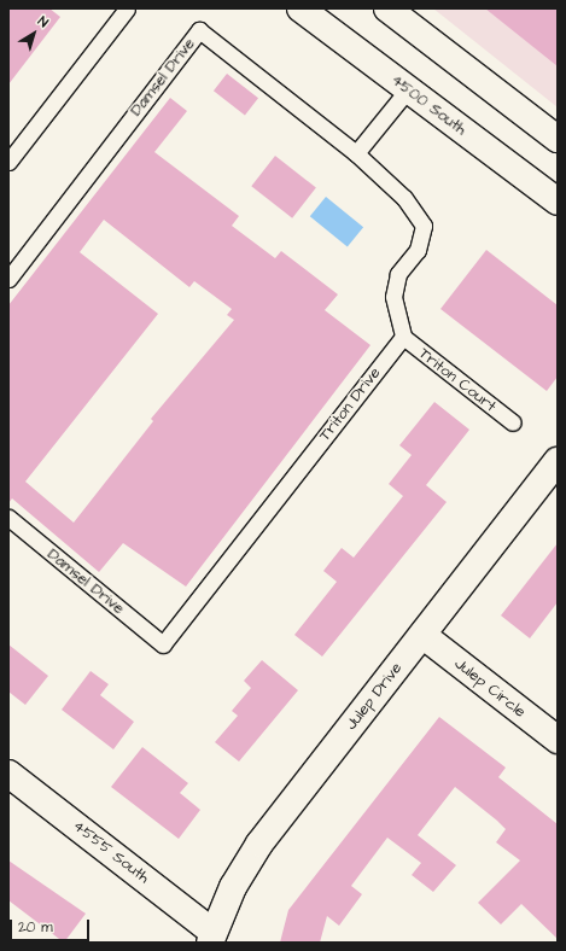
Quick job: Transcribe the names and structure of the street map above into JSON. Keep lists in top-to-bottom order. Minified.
{"streets":{"street":["4500 South","Julep Circle","Julep Drive","4555 South"],"lane":["Damsel Drive","Triton Court","Triton Drive"]},"crossings":[["Damsel Drive","Triton Drive"],["Triton Court","Triton Drive"],["Julep Circle","Julep Drive"],["Julep Drive","4555 South"]],"scale_bar":"20 m","north":"top right"}
